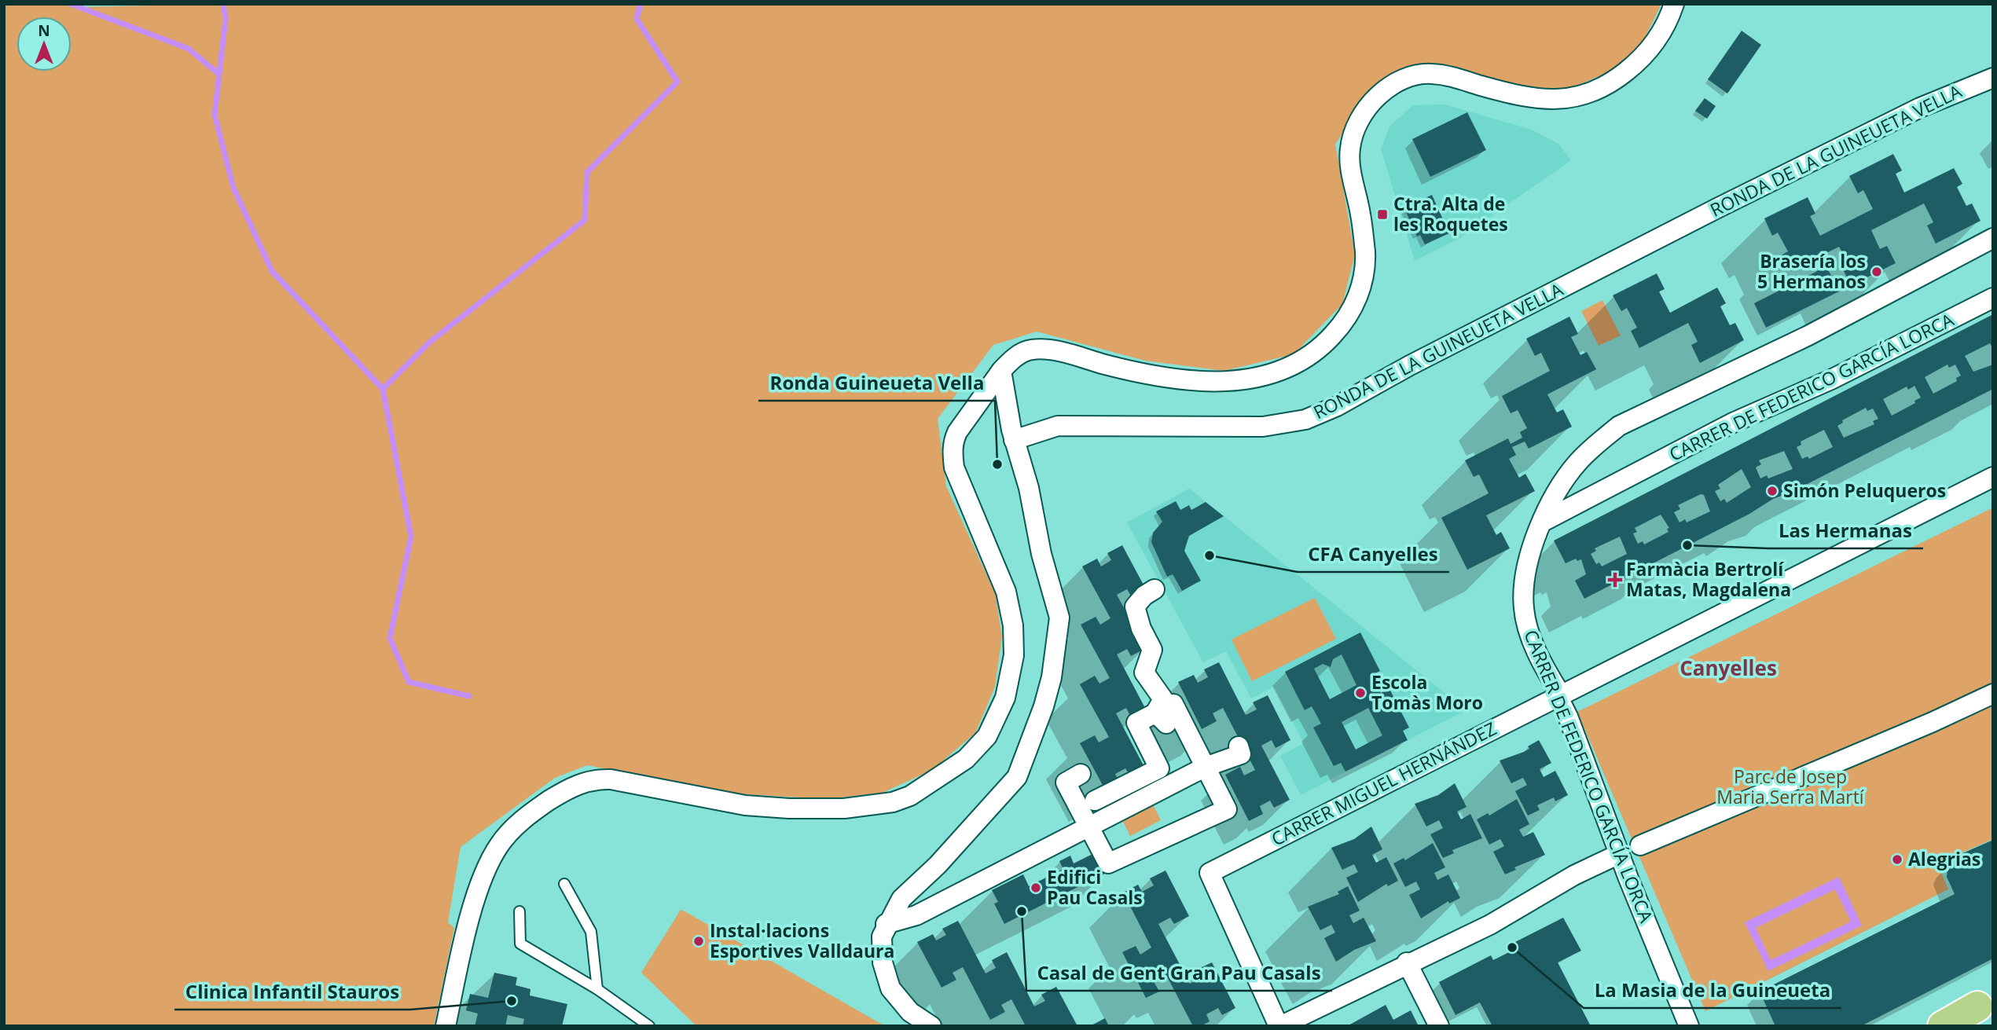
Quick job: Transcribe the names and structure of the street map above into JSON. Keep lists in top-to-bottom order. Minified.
{"streets":{"street":["RONDA DE LA GUINEUETA VELLA","CARRER DE FEDERICO GARCÍA LORCA","CARRER MIGUEL HERNÁNDEZ"]},"crossings":[["CARRER DE FEDERICO GARCÍA LORCA","CARRER MIGUEL HERNÁNDEZ"]],"districts":["Canyelles"],"parks":["Parc de Josep Maria Serra Martí"],"places":{"transit":["Ctra. Alta de les Roquetes"],"other":["Brasería los 5 Hermanos","Ronda Guineueta Vella","Simón Peluqueros","Las Hermanas","CFA Canyelles","Escola Tomàs Moro","Alegrias","Edifici Pau Casals","Casal de Gent Gran Pau Casals","Instal·lacions Esportives Valldaura","La Masia de la Guineueta","Clinica Infantil Stauros"],"health":["Farmàcia Bertrolí Matas, Magdalena"]},"north":"top"}
